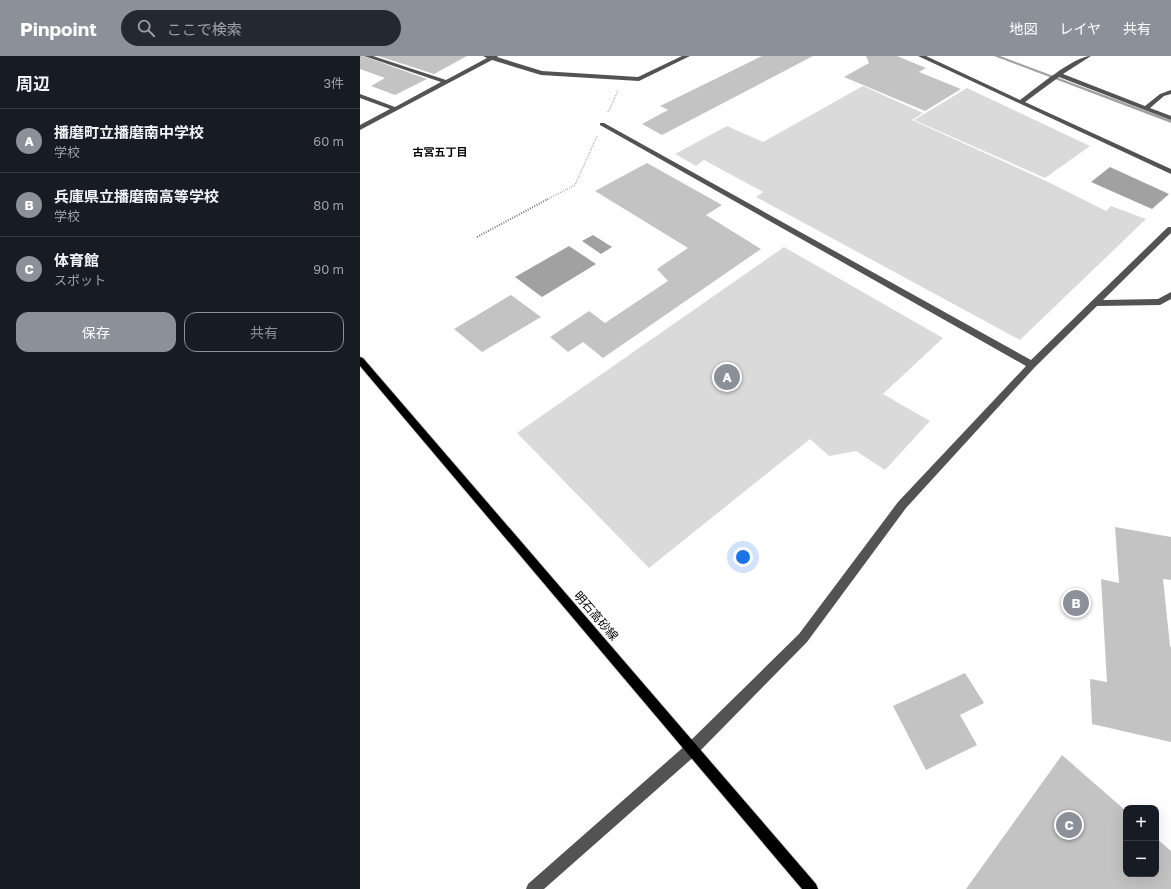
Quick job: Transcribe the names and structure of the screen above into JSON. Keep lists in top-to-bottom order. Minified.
{"streets":{"main road":["明石高砂線"]},"districts":["古宮五丁目"],"page":{"header":"Pinpoint","search":"ここで検索","nav":["地図","レイヤ","共有"],"heading":["周辺","3件"],"list":[{"mark":"A","name":"播磨町立播磨南中学校","note":"学校","value":"60 m"},{"mark":"B","name":"兵庫県立播磨南高等学校","note":"学校","value":"80 m"},{"mark":"C","name":"体育館","note":"スポット","value":"90 m"}],"buttons":["保存","共有"],"pins":["A","B","C"],"map_buttons":["+","−"]}}
